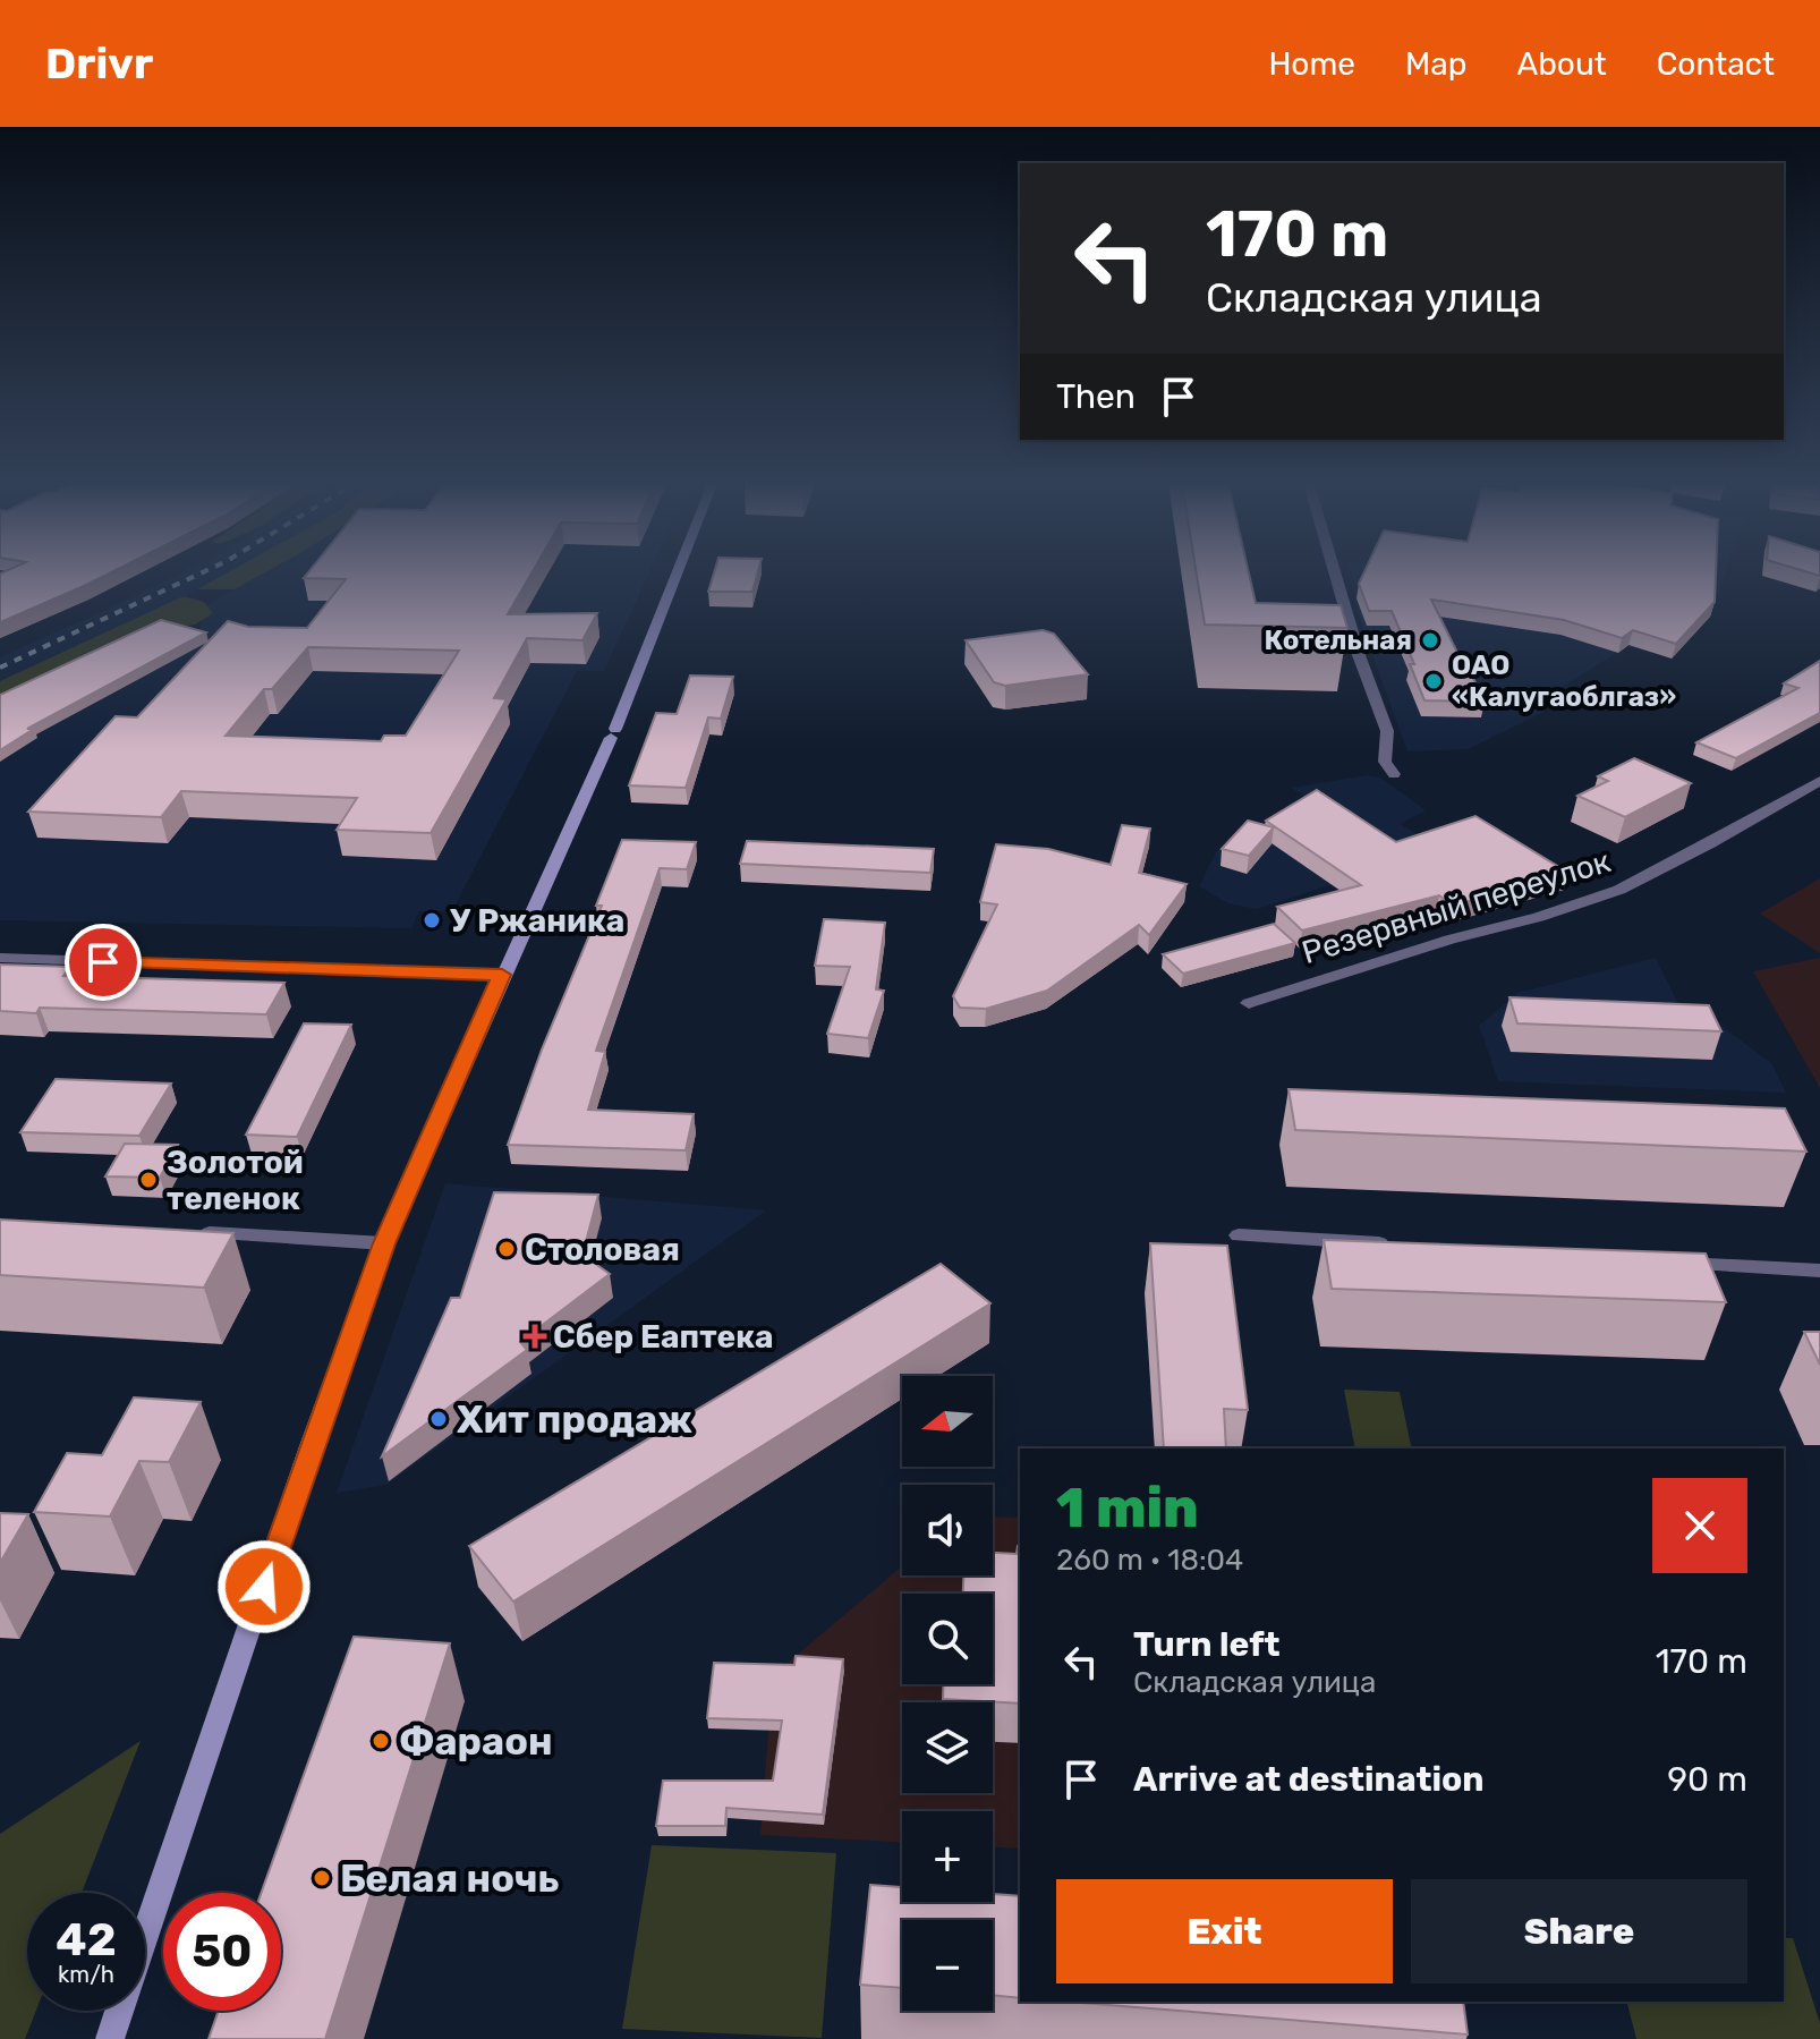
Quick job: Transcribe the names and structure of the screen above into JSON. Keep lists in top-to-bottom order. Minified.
{"streets":{"street":["Резервный переулок"]},"places":{"other":["Котельная","ОАО «Калугаоблгаз»","У Ржаника","Золотой теленок","Столовая","Хит продаж","Фараон","Белая ночь"],"health":["Сбер Еаптека"]},"north":"left","page":{"header":"Drivr","nav":["Home","Map","About","Contact"],"turn":["170 m","Складская улица"],"then":"Then","map_buttons":["+","−"],"heading":["1 min","260 m · 18:04"],"list":[{"name":"Turn left","note":"Складская улица","value":"170 m"},{"name":"Arrive at destination","value":"90 m"}],"buttons":["Exit","Share"],"speed":"42 km/h","limit":"50"}}
